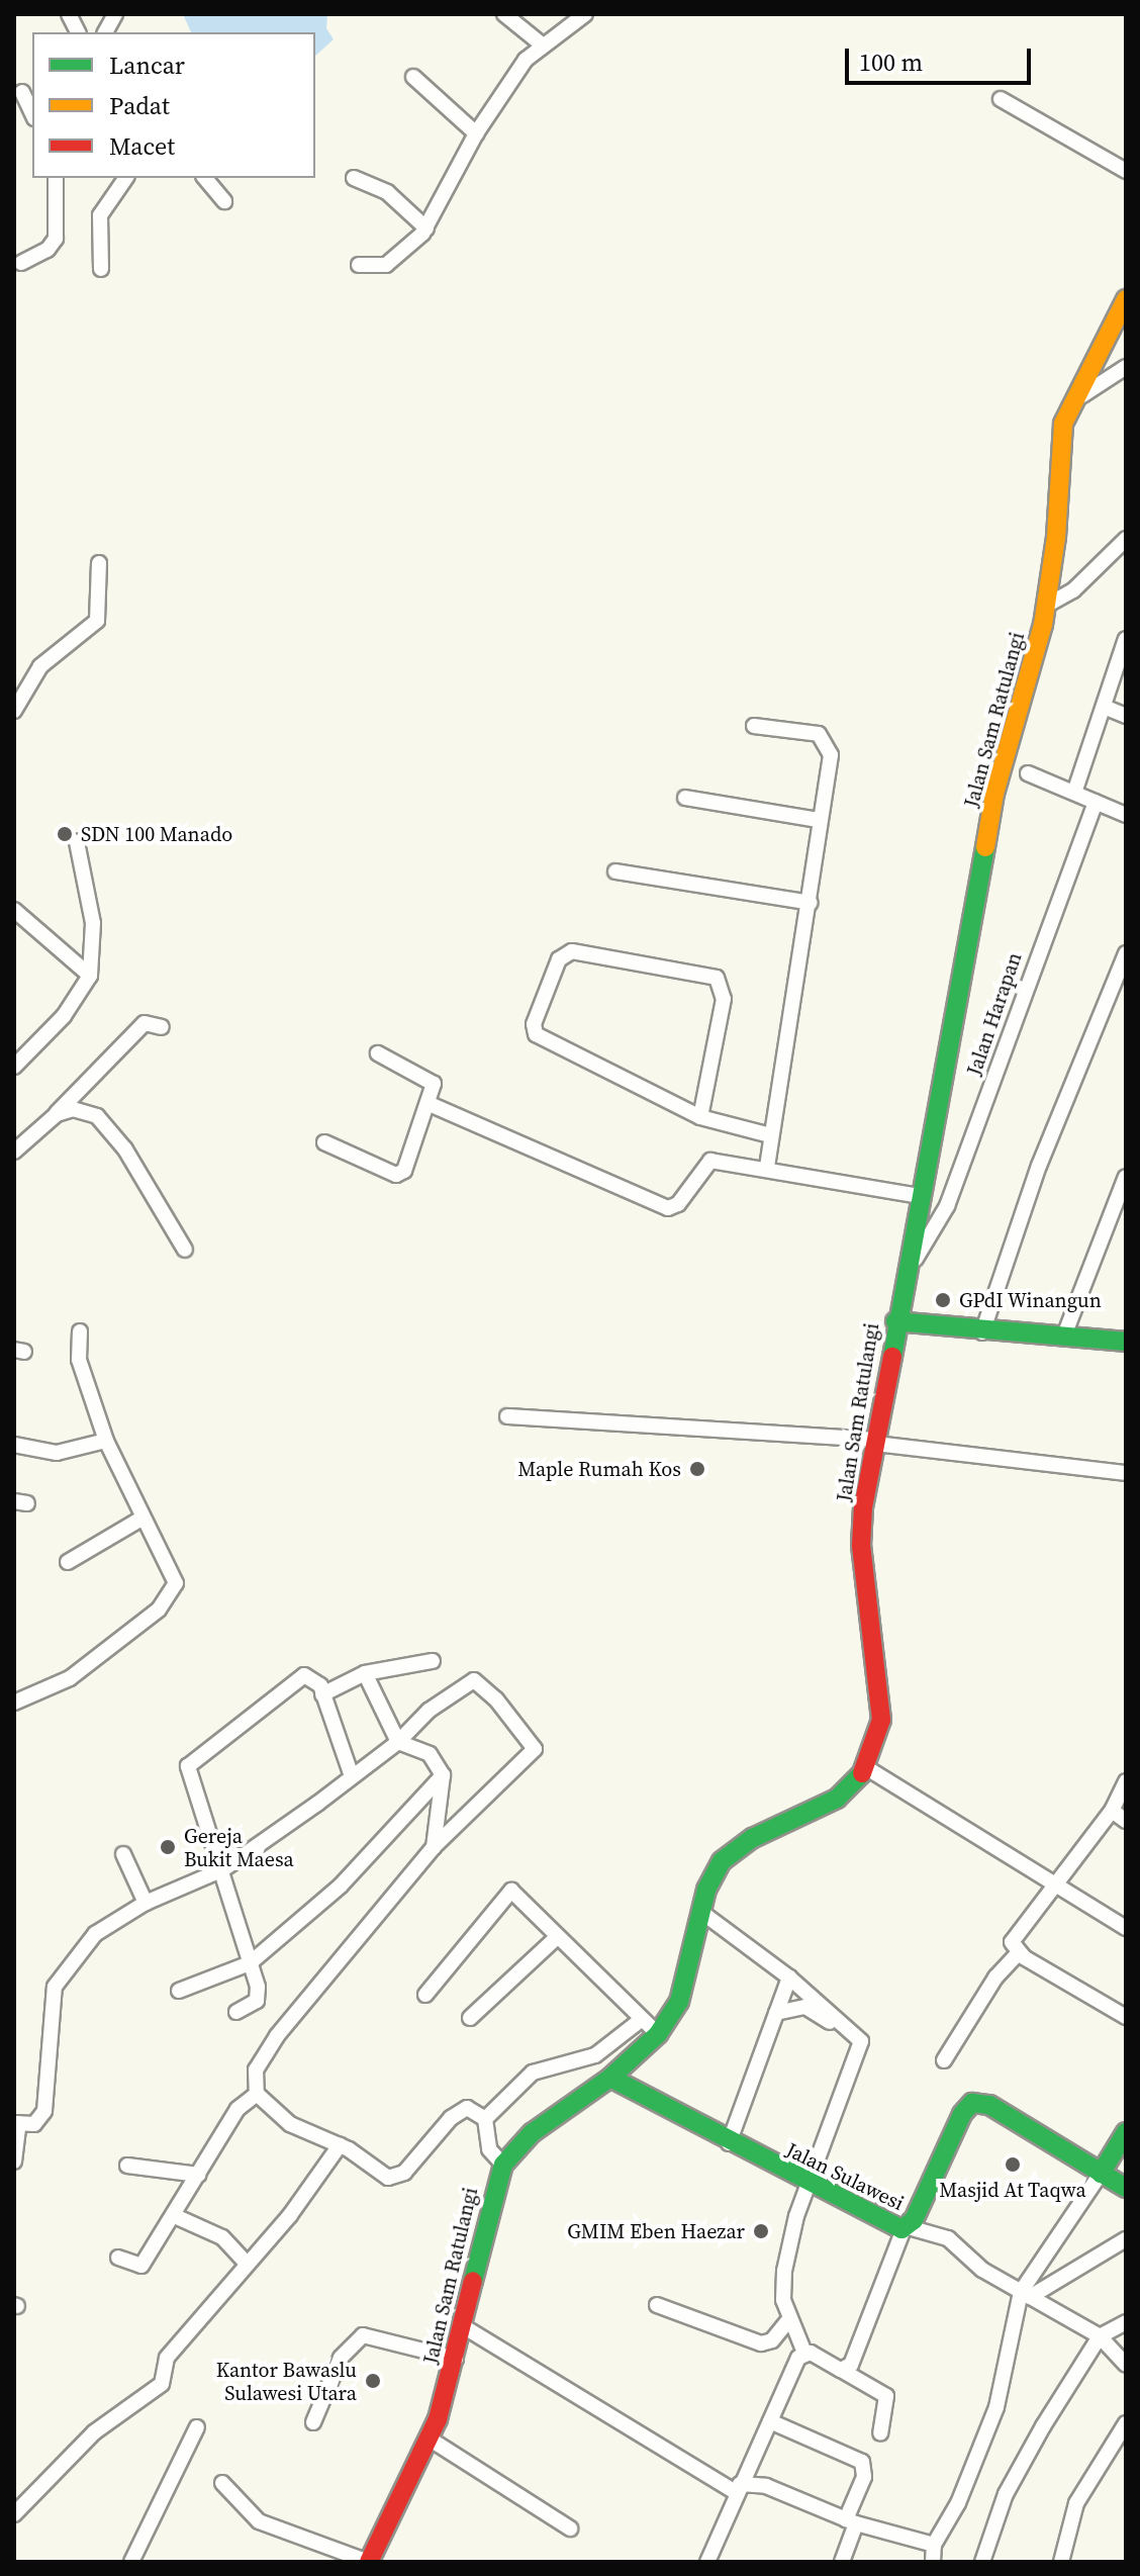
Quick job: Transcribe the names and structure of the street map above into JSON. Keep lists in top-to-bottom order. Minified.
{"streets":{"main road":["Jalan Sam Ratulangi","Jalan Sulawesi"],"street":["Jalan Harapan"]},"crossings":[["Jalan Sam Ratulangi","Jalan Harapan"],["Jalan Sam Ratulangi","Jalan Sulawesi"]],"places":["SDN 100 Manado","GPdI Winangun","Maple Rumah Kos","Gereja Bukit Maesa","Masjid At Taqwa","GMIM Eben Haezar","Kantor Bawaslu Sulawesi Utara"],"legend":["Lancar","Padat","Macet"],"scale_bar":"100 m"}
